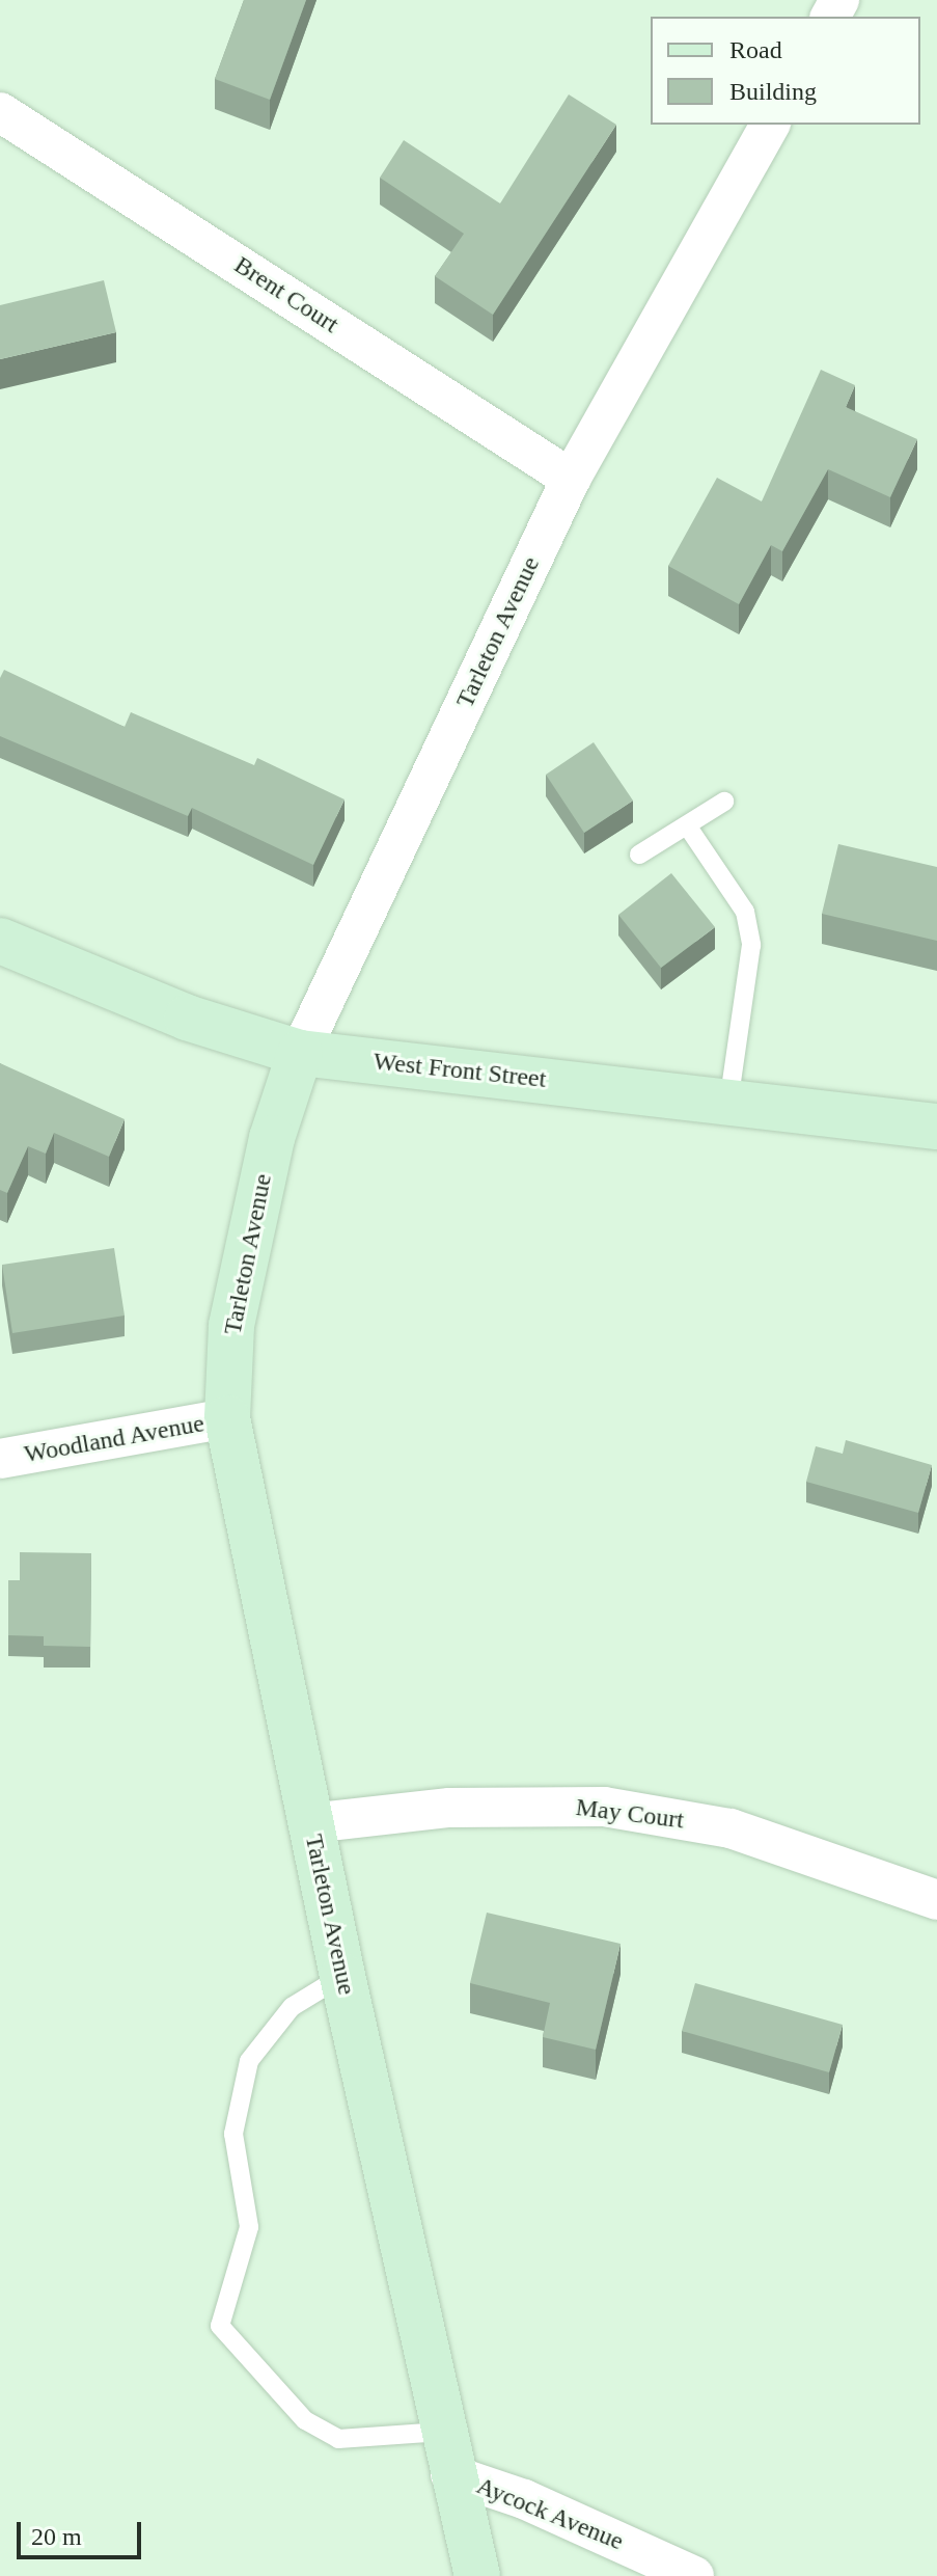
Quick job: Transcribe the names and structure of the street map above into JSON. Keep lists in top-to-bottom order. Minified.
{"streets":{"street":["Brent Court","Tarleton Avenue","West Front Street","Woodland Avenue","May Court","Aycock Avenue"]},"crossings":[["Brent Court","Tarleton Avenue"],["Tarleton Avenue","West Front Street"],["Tarleton Avenue","Woodland Avenue"],["Tarleton Avenue","May Court"],["Tarleton Avenue","Aycock Avenue"]],"legend":["Road","Building"],"scale_bar":"20 m"}
